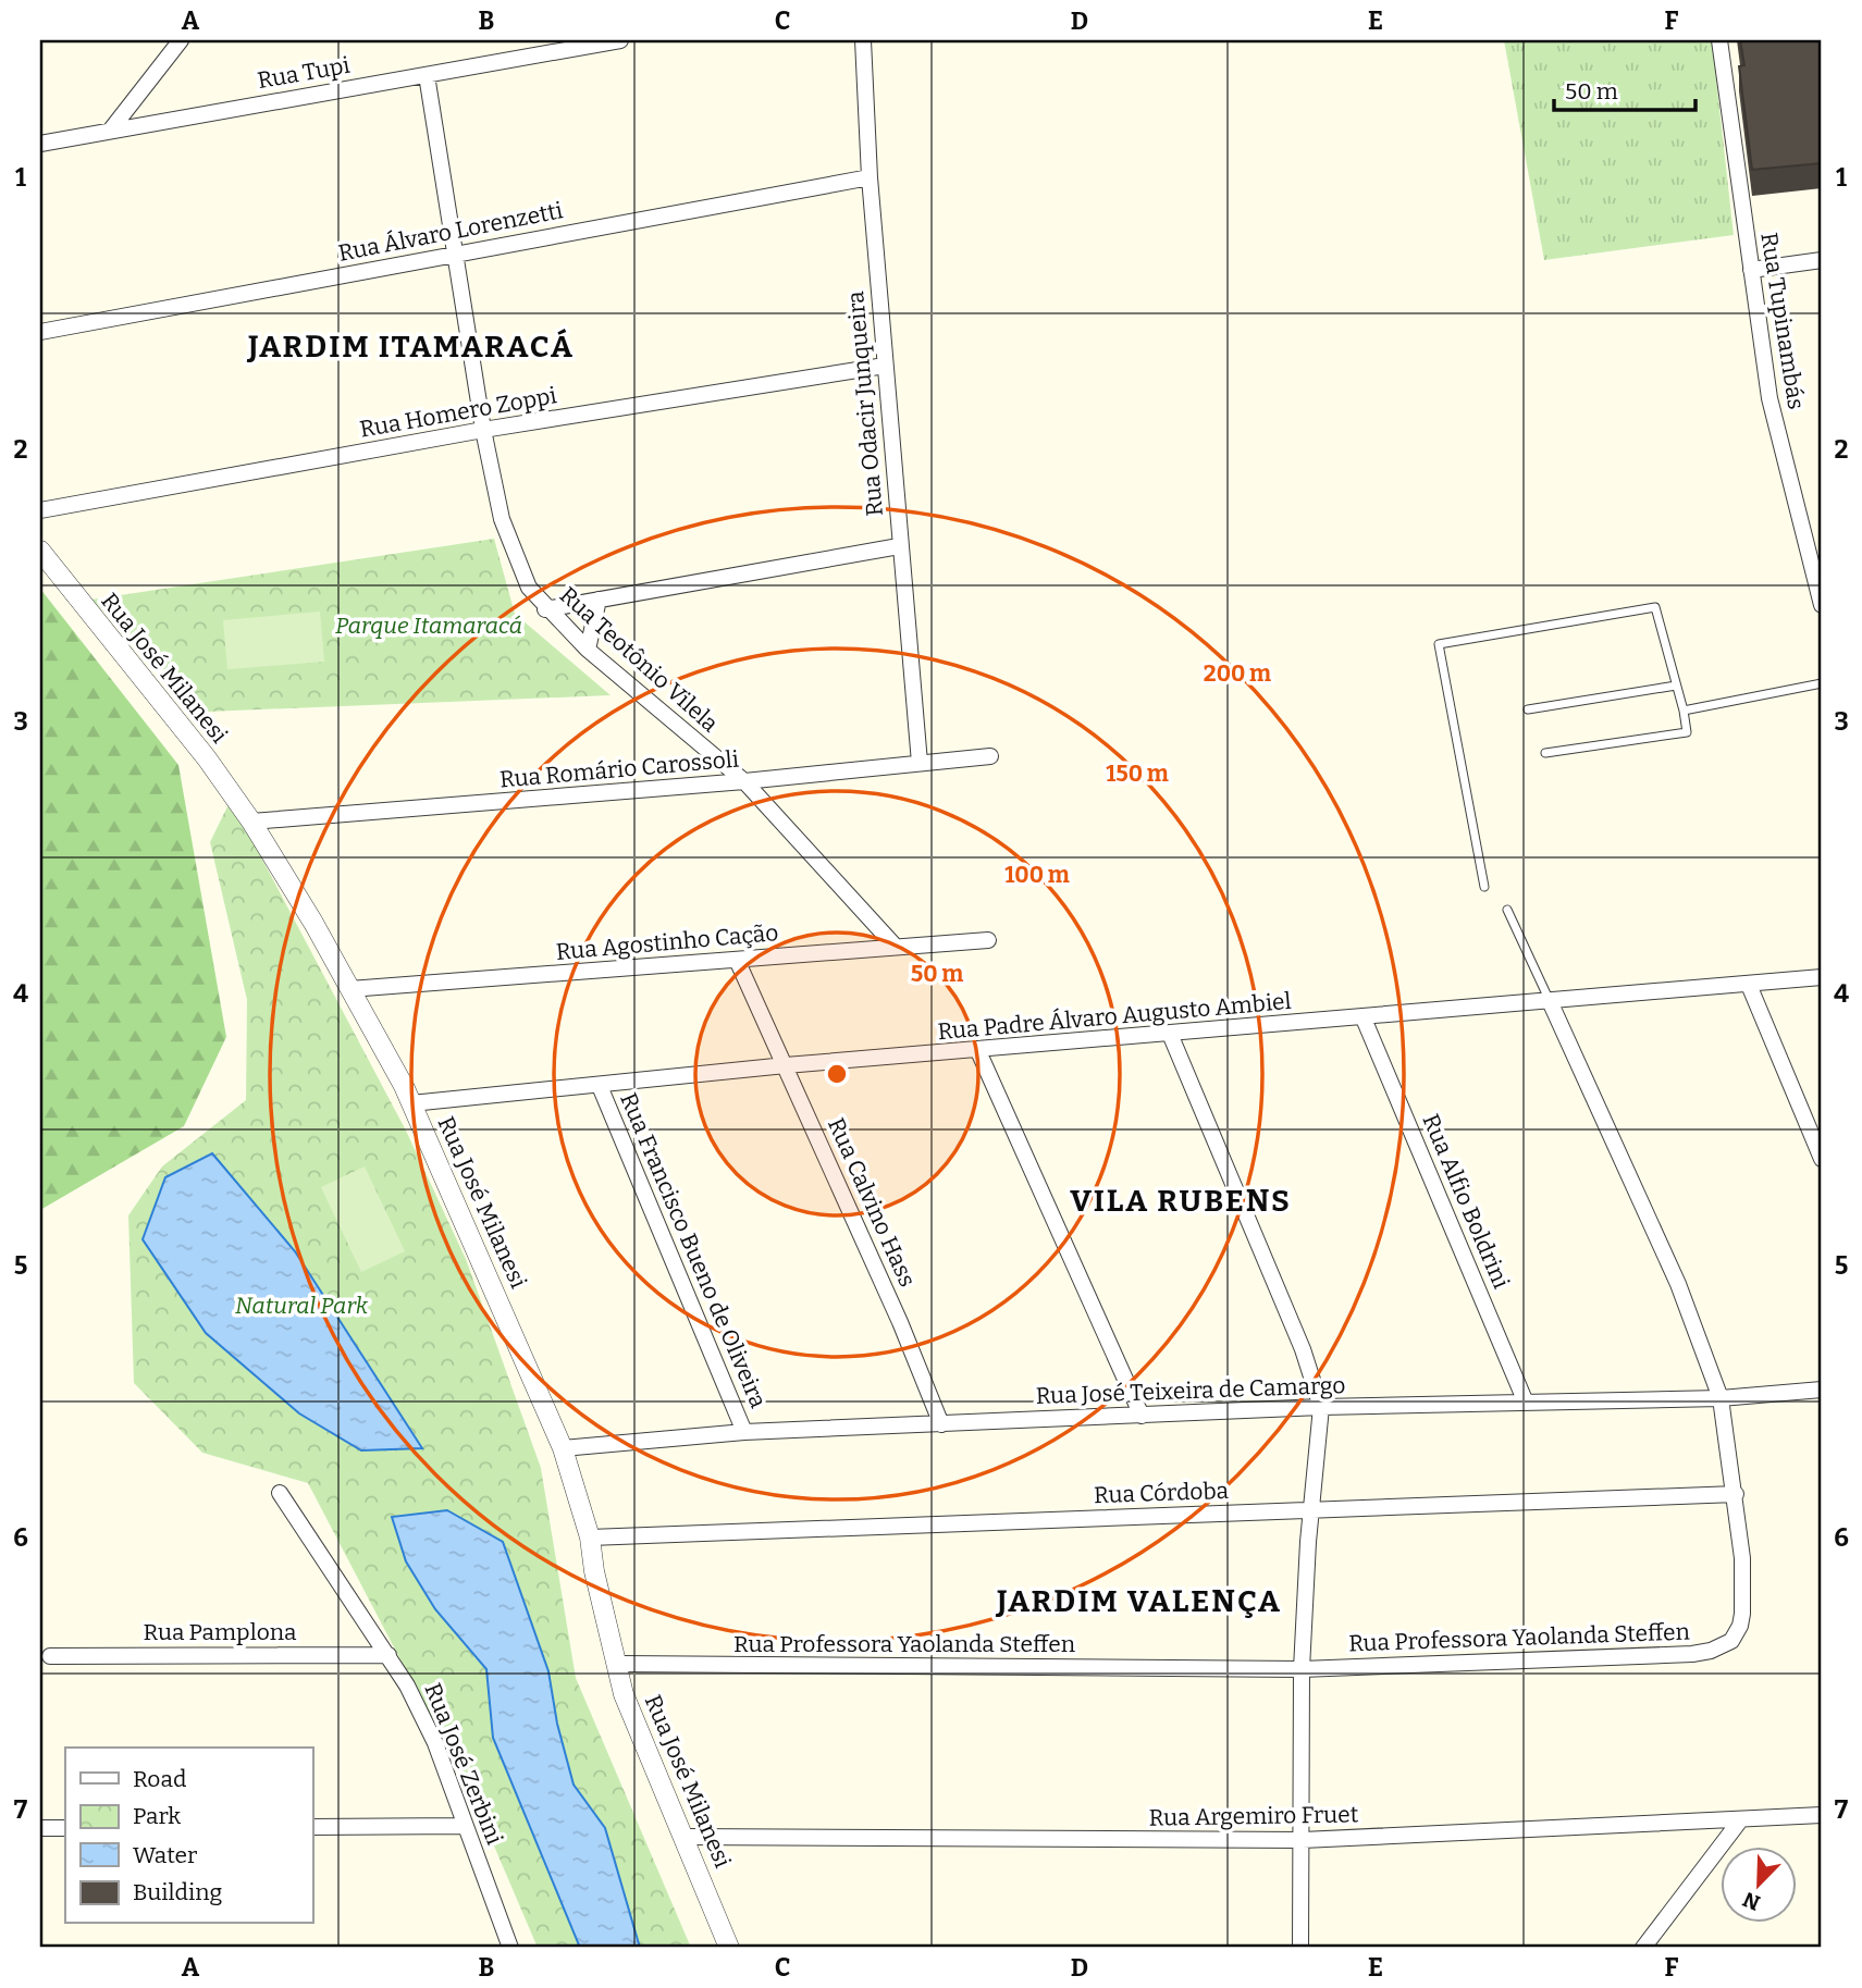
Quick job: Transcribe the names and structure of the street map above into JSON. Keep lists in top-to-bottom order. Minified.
{"streets":{"street":["Rua Tupi","Rua Álvaro Lorenzetti","Rua Tupinambás","Rua Odacir Junqueira","Rua Homero Zoppi","Rua Teotônio Vilela","Rua José Milanesi","Rua Romário Carossoli","Rua Agostinho Cação","Rua Padre Álvaro Augusto Ambiel","Rua Alfio Boldrini","Rua Calvino Hass","Rua Francisco Bueno de Oliveira","Rua José Teixeira de Camargo","Rua Córdoba","Rua Pamplona","Rua Professora Yaolanda Steffen","Rua José Zerbini","Rua Argemiro Fruet"]},"crossings":[["Rua Tupi","Rua Teotônio Vilela"],["Rua Álvaro Lorenzetti","Rua Odacir Junqueira"],["Rua Álvaro Lorenzetti","Rua Teotônio Vilela"],["Rua Odacir Junqueira","Rua Homero Zoppi"],["Rua Odacir Junqueira","Rua Romário Carossoli"],["Rua Homero Zoppi","Rua Teotônio Vilela"],["Rua Teotônio Vilela","Rua Romário Carossoli"],["Rua Teotônio Vilela","Rua Agostinho Cação"],["Rua José Milanesi","Rua Romário Carossoli"],["Rua José Milanesi","Rua Agostinho Cação"],["Rua José Milanesi","Rua Padre Álvaro Augusto Ambiel"],["Rua José Milanesi","Rua José Teixeira de Camargo"],["Rua José Milanesi","Rua Córdoba"],["Rua José Milanesi","Rua Professora Yaolanda Steffen"],["Rua José Milanesi","Rua Argemiro Fruet"],["Rua Agostinho Cação","Rua Calvino Hass"],["Rua Padre Álvaro Augusto Ambiel","Rua Alfio Boldrini"],["Rua Padre Álvaro Augusto Ambiel","Rua Calvino Hass"],["Rua Padre Álvaro Augusto Ambiel","Rua Francisco Bueno de Oliveira"],["Rua Padre Álvaro Augusto Ambiel","Rua Professora Yaolanda Steffen"],["Rua Alfio Boldrini","Rua José Teixeira de Camargo"],["Rua Calvino Hass","Rua José Teixeira de Camargo"],["Rua Francisco Bueno de Oliveira","Rua José Teixeira de Camargo"],["Rua José Teixeira de Camargo","Rua Professora Yaolanda Steffen"],["Rua Córdoba","Rua Professora Yaolanda Steffen"],["Rua Pamplona","Rua José Zerbini"]],"districts":["JARDIM ITAMARACÁ","VILA RUBENS","JARDIM VALENÇA"],"parks":["Parque Itamaracá","Natural Park"],"legend":["Road","Park","Water","Building"],"scale_bar":"50 m","north":"bottom left","grid":{"columns":["A","B","C","D","E","F"],"rows":["1","2","3","4","5","6","7"]},"rings":["200 m","150 m","100 m","50 m"]}
